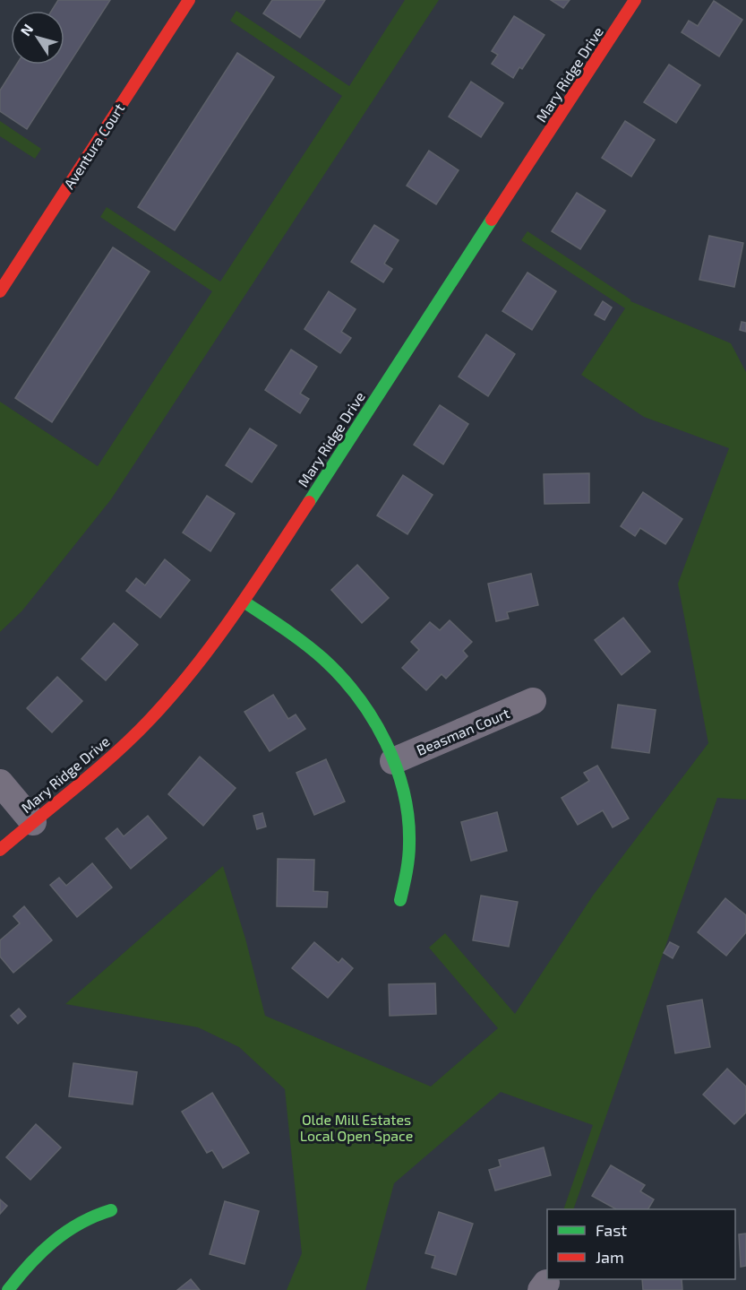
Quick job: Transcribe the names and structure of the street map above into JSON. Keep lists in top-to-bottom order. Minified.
{"streets":{"street":["Mary Ridge Drive","Aventura Court","Beasman Court"]},"parks":["Olde Mill Estates Local Open Space"],"legend":["Fast","Jam"],"north":"top left"}
